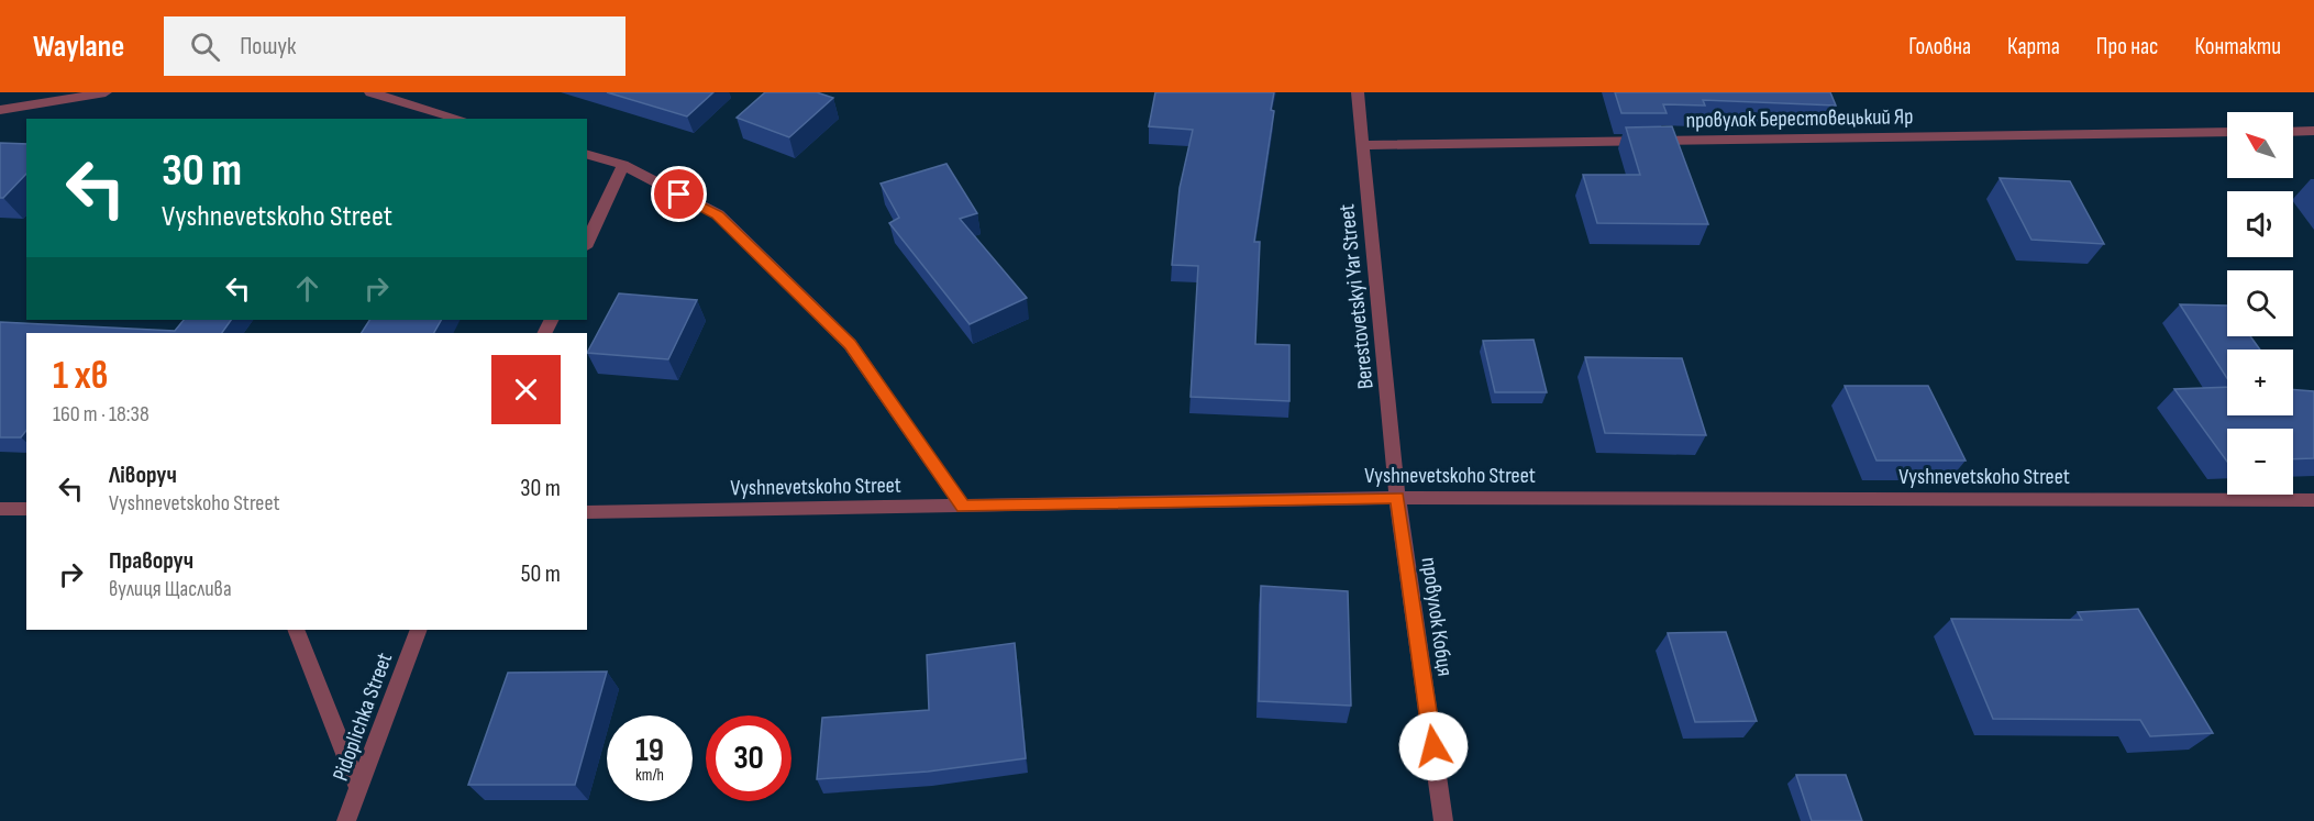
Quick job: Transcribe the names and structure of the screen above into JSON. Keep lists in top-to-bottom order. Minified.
{"streets":{"street":["провулок Берестовецький Яр","Berestovetskyi Yar Street","Vyshnevetskoho Street","провулок Кобця","Pidoplichka Street"]},"crossings":[["провулок Берестовецький Яр","Berestovetskyi Yar Street"],["Berestovetskyi Yar Street","Vyshnevetskoho Street"],["Berestovetskyi Yar Street","провулок Кобця"],["Vyshnevetskoho Street","провулок Кобця"]],"north":"top left","page":{"header":"Waylane","search":"Пошук","nav":["Головна","Карта","Про нас","Контакти"],"map_buttons":["+","−"],"turn":["30 m","Vyshnevetskoho Street"],"heading":["1 хв","160 m · 18:38"],"list":[{"name":"Ліворуч","note":"Vyshnevetskoho Street","value":"30 m"},{"name":"Праворуч","note":"вулиця Щаслива","value":"50 m"}],"speed":"19 km/h","limit":"30"}}
